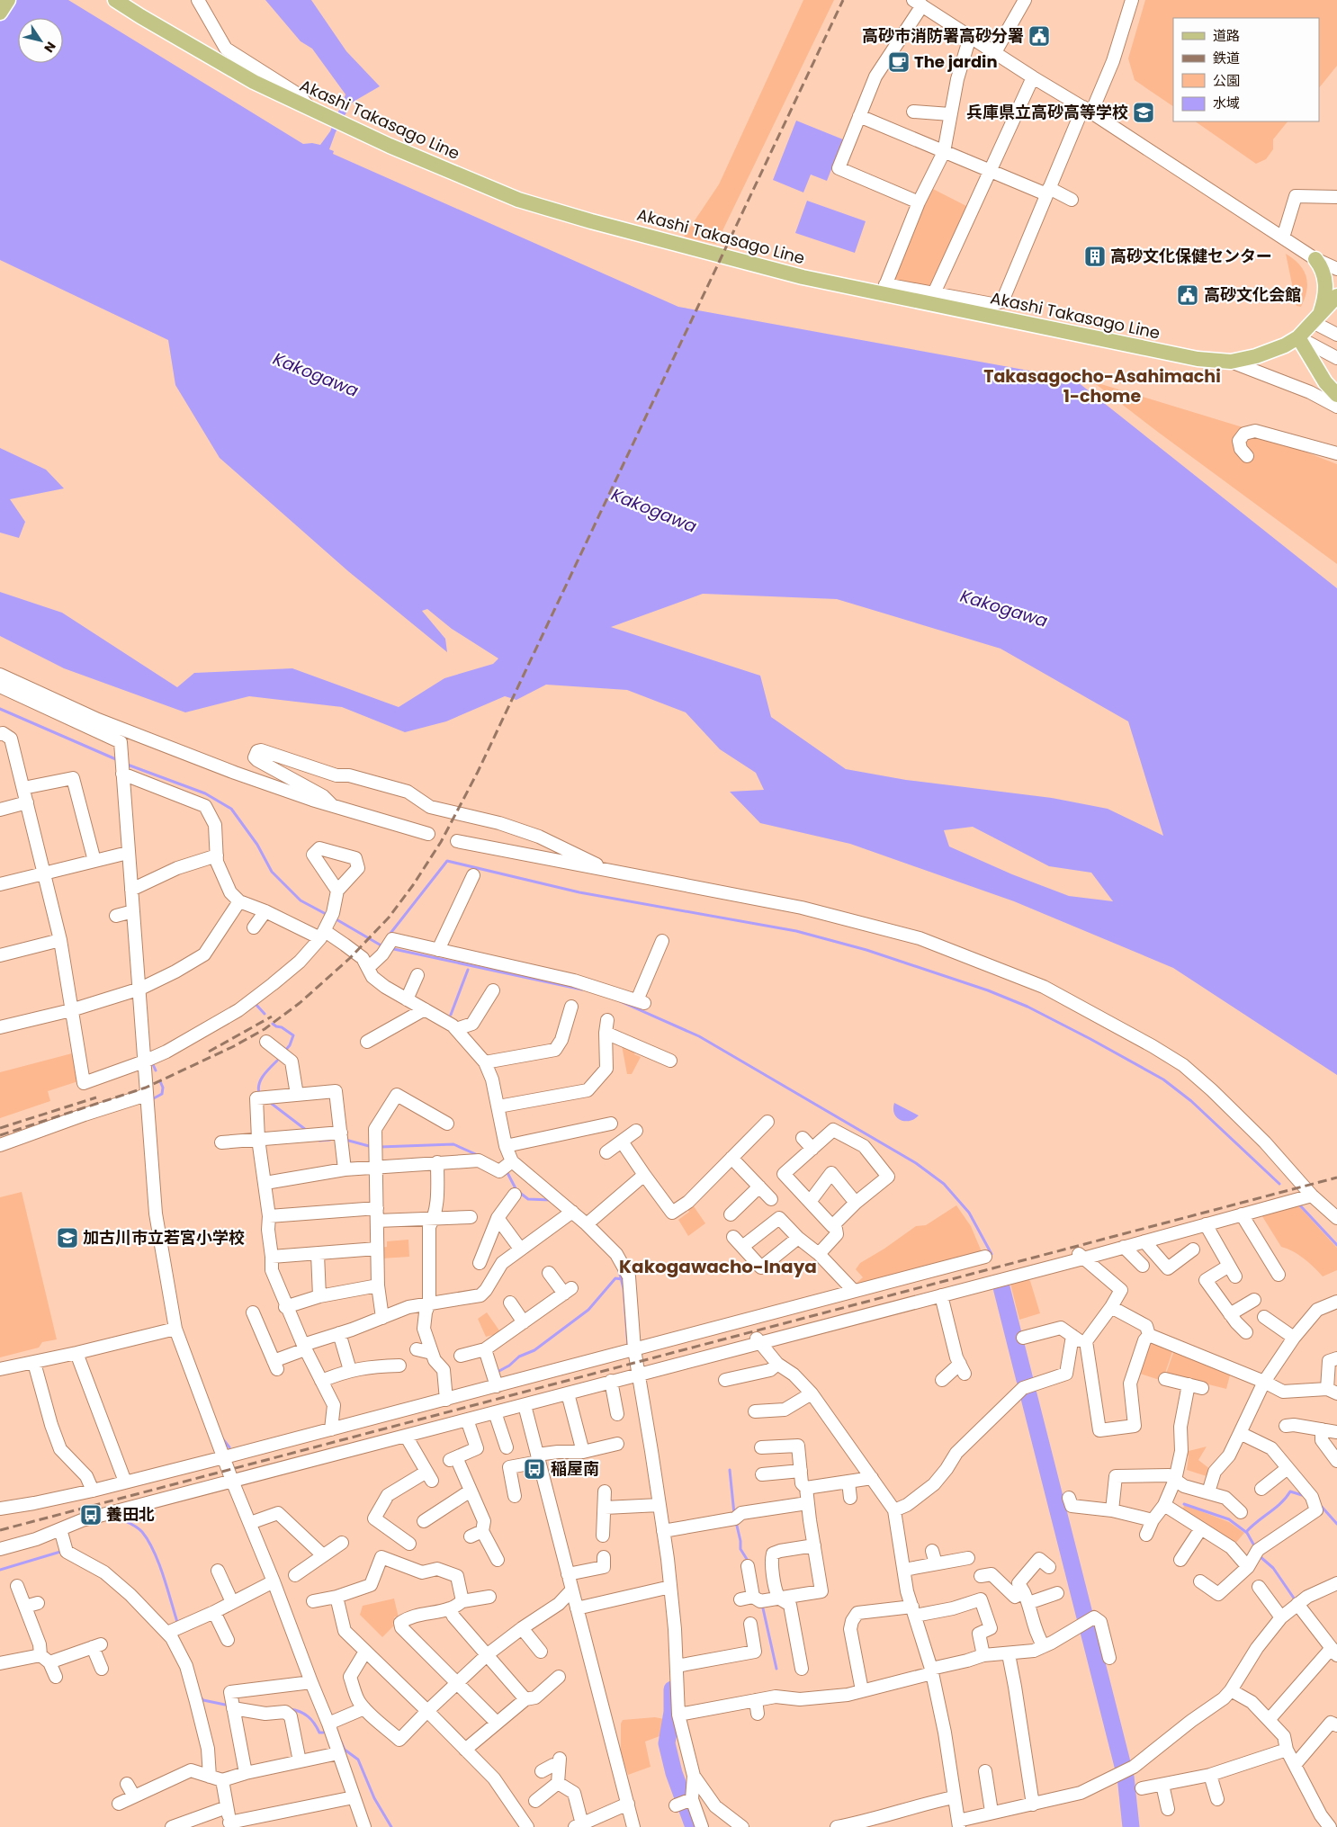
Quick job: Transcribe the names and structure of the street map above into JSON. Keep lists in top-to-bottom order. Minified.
{"streets":{"main road":["Akashi Takasago Line"]},"districts":["Takasagocho-Asahimachi 1-chome","Kakogawacho-Inaya"],"water":["Kakogawa"],"places":{"public building":["高砂市消防署高砂分署","高砂文化会館"],"cafe":["The jardin"],"school or university":["兵庫県立高砂高等学校","加古川市立若宮小学校"],"building":["高砂文化保健センター"],"bus stop":["稲屋南","養田北"]},"legend":["道路","鉄道","公園","水域"],"north":"bottom right"}
